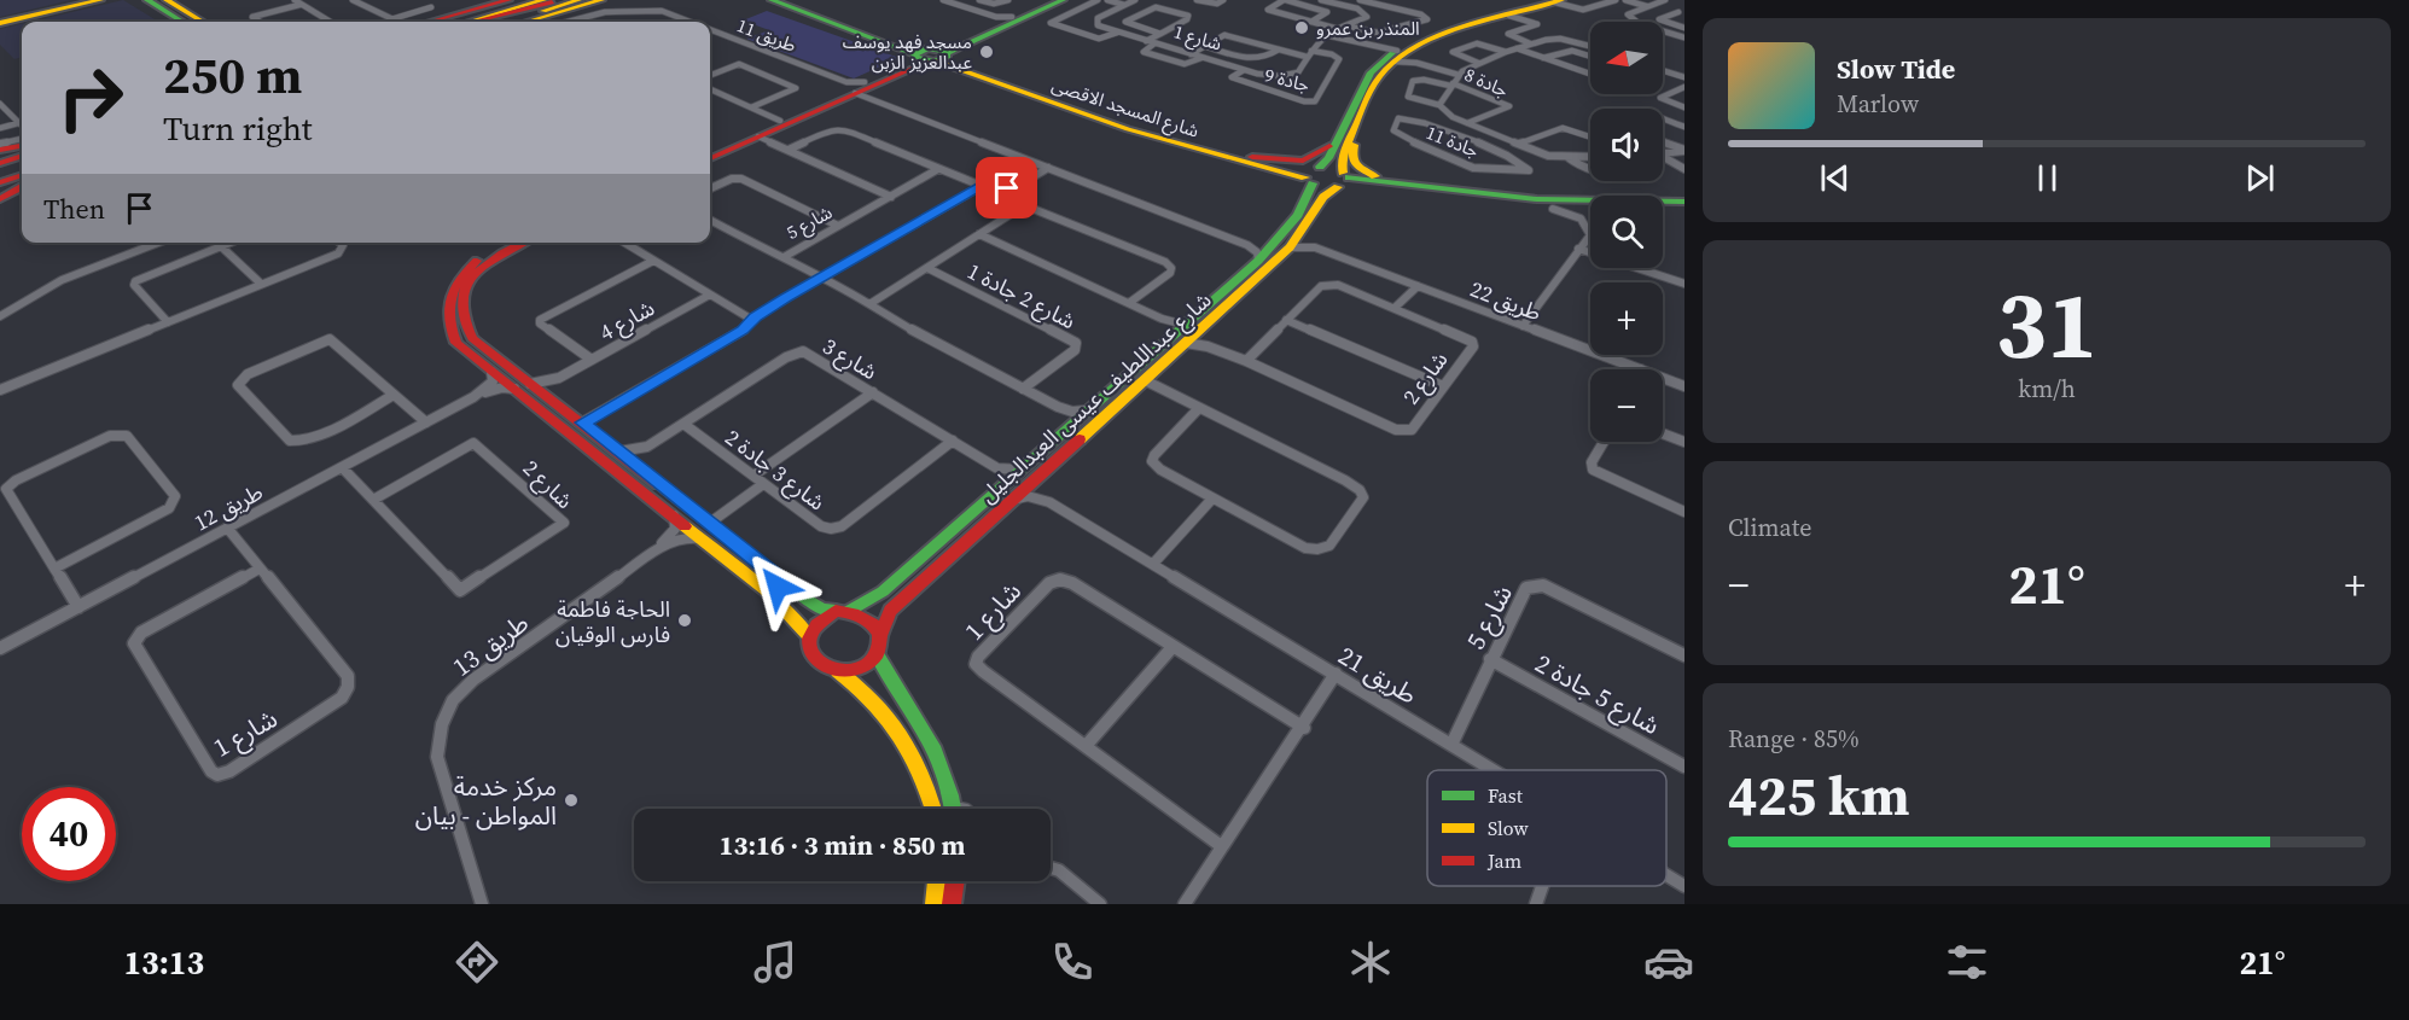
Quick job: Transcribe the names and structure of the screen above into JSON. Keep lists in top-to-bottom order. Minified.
{"streets":{"main road":["شارع المسجد الاقصى","شارع عبداللطيف عيسى العبدالجليل"],"street":["طريق 11","شارع 1","جادة 9","جادة 8","جادة 11","شارع 5","شارع 2 جادة 1","طريق 22","شارع 4","شارع 3","شارع 2","شارع 3 جادة 2","طريق 12","طريق 13","طريق 21","شارع 5 جادة 2"]},"crossings":[["شارع 1","جادة 9"],["شارع 1","طريق 12"],["شارع المسجد الاقصى","شارع عبداللطيف عيسى العبدالجليل"],["شارع 5","طريق 21"],["شارع 5","شارع 5 جادة 2"],["طريق 22","شارع عبداللطيف عيسى العبدالجليل"],["شارع 3","شارع عبداللطيف عيسى العبدالجليل"],["شارع 3","شارع 3 جادة 2"],["شارع 2","شارع عبداللطيف عيسى العبدالجليل"],["شارع 2","طريق 12"],["شارع عبداللطيف عيسى العبدالجليل","طريق 21"]],"places":["المنذر بن عمرو","مسجد فهد يوسف عبدالعزيز الزبن","الحاجة فاطمة فارس الوقيان","مركز خدمة المواطن - بيان"],"legend":["Fast","Slow","Jam"],"north":"left","page":{"map_buttons":["+","−"],"turn":["250 m","Turn right"],"song":["Slow Tide","Marlow"],"then":"Then","tile":[["31","km/h"],"Climate",["Range · 85%","425 km"]],"heat":["−","21°","+"],"limit":"40","trip":"13:16 · 3 min · 850 m","tabs":["13:13","21°"]}}
